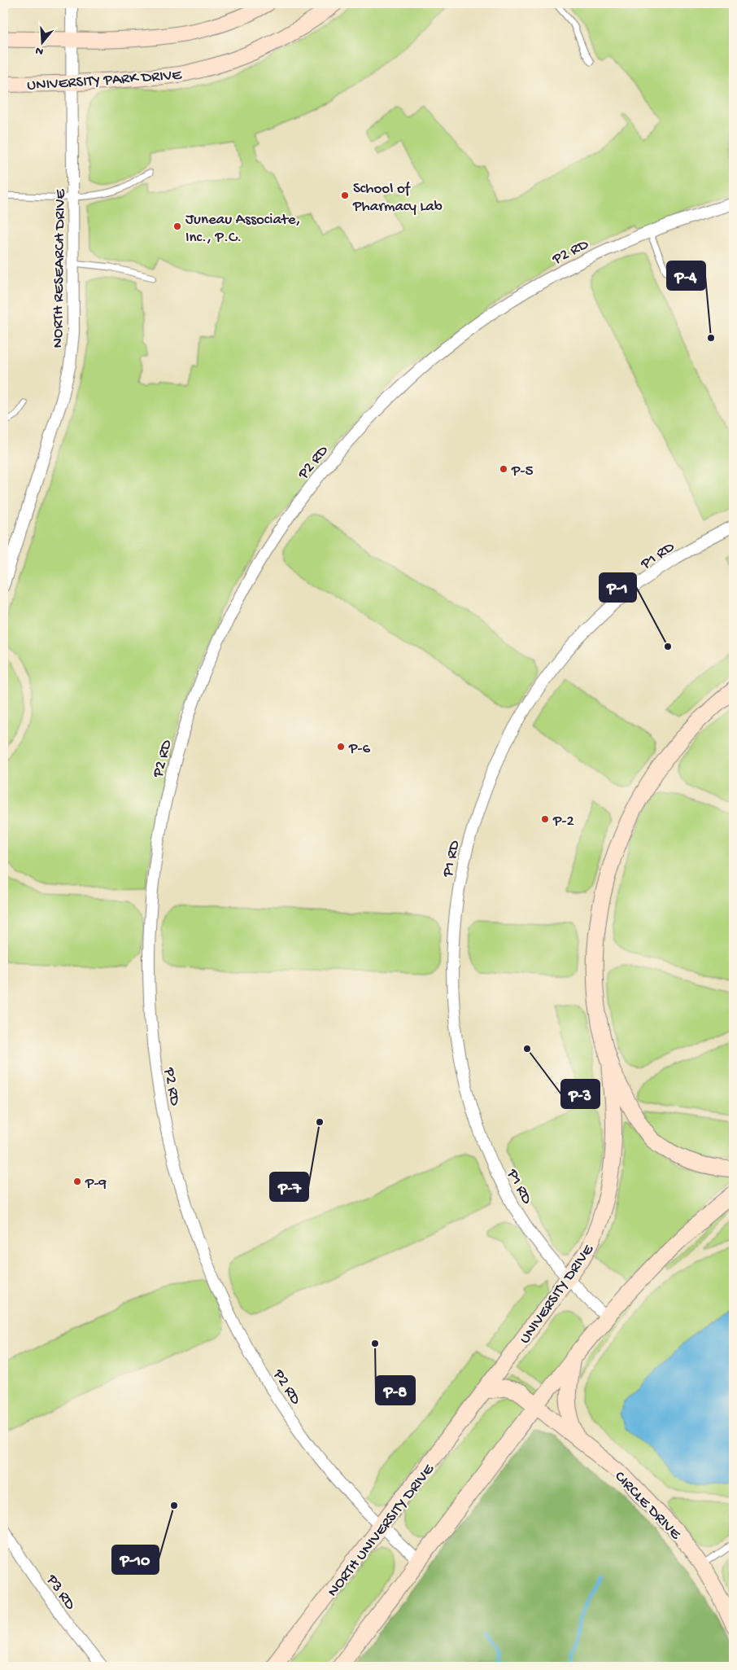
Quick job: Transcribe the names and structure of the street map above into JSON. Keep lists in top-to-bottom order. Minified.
{"streets":{"main road":["UNIVERSITY PARK DRIVE","UNIVERSITY DRIVE","CIRCLE DRIVE","NORTH UNIVERSITY DRIVE"],"street":["P2 RD","NORTH RESEARCH DRIVE","P1 RD","P3 RD"]},"crossings":[["UNIVERSITY PARK DRIVE","NORTH RESEARCH DRIVE"],["P2 RD","NORTH UNIVERSITY DRIVE"],["P1 RD","UNIVERSITY DRIVE"],["UNIVERSITY DRIVE","CIRCLE DRIVE"],["UNIVERSITY DRIVE","NORTH UNIVERSITY DRIVE"],["CIRCLE DRIVE","NORTH UNIVERSITY DRIVE"]],"places":["School of Pharmacy Lab","Juneau Associate, Inc., P.C.","P-4","P-5","P-1","P-6","P-2","P-3","P-7","P-9","P-8","P-10"],"north":"bottom"}
